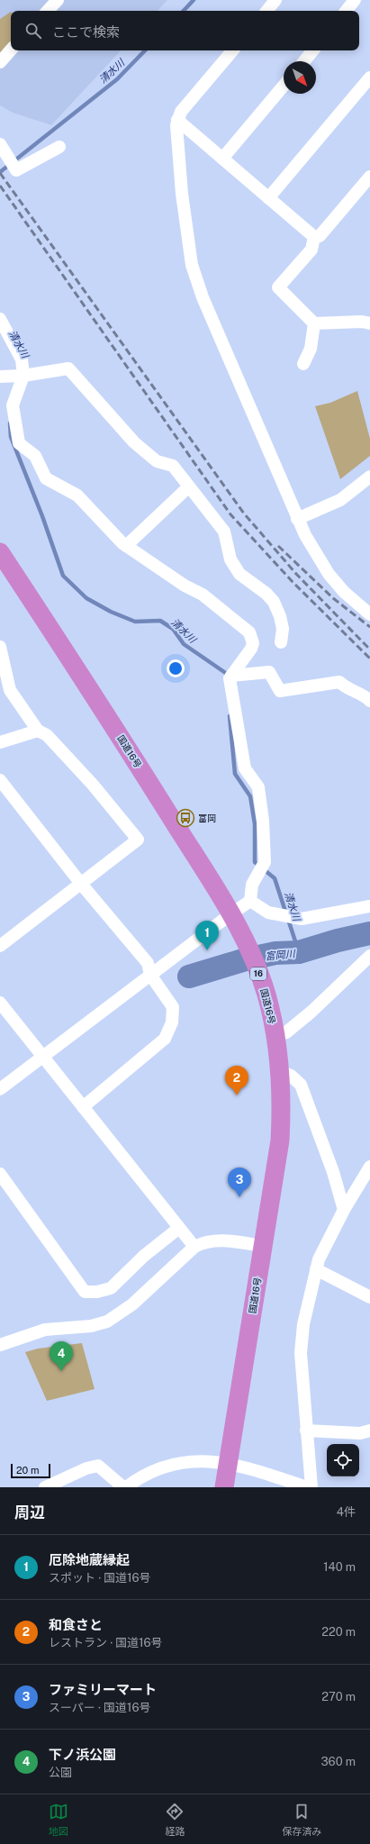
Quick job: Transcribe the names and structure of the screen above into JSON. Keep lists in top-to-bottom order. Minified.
{"streets":{"highway":["国道16号","16"]},"water":["清水川","富岡川"],"places":{"bus stop":["富岡"]},"scale_bar":"20 m","north":"bottom right","page":{"search":"ここで検索","pins":["1","2","3","4"],"scale":"20 m","heading":["周辺","4件"],"list":[{"mark":"1","name":"厄除地蔵縁起","note":"スポット · 国道16号","value":"140 m"},{"mark":"2","name":"和食さと","note":"レストラン · 国道16号","value":"220 m"},{"mark":"3","name":"ファミリーマート","note":"スーパー · 国道16号","value":"270 m"},{"mark":"4","name":"下ノ浜公園","note":"公園","value":"360 m"}],"nav":["地図","経路","保存済み"]}}
